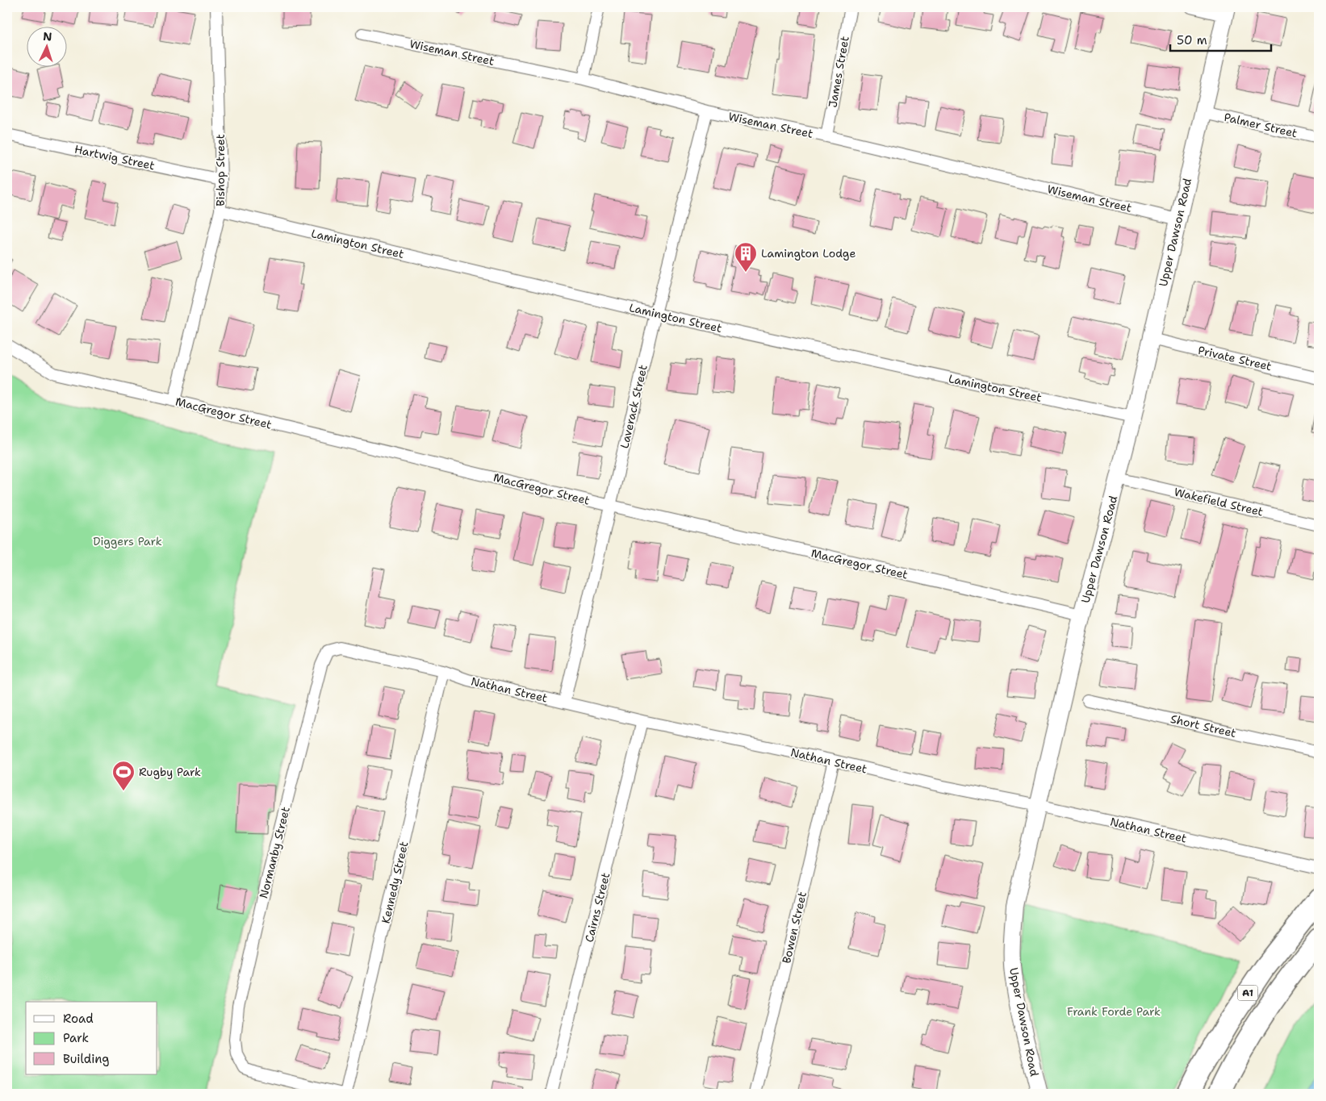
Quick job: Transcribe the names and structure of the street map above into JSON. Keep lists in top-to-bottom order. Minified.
{"streets":{"highway":["A1"],"street":["Wiseman Street","James Street","Palmer Street","Hartwig Street","Bishop Street","Upper Dawson Road","Lamington Street","Private Street","Laverack Street","MacGregor Street","Wakefield Street","Nathan Street","Short Street","Normanby Street","Kennedy Street","Cairns Street","Bowen Street"]},"crossings":[["Wiseman Street","James Street"],["Wiseman Street","Upper Dawson Road"],["Wiseman Street","Laverack Street"],["Palmer Street","Upper Dawson Road"],["Hartwig Street","Bishop Street"],["Bishop Street","Lamington Street"],["Bishop Street","MacGregor Street"],["Upper Dawson Road","Lamington Street"],["Upper Dawson Road","Private Street"],["Upper Dawson Road","MacGregor Street"],["Upper Dawson Road","Wakefield Street"],["Upper Dawson Road","Nathan Street"],["Lamington Street","Laverack Street"],["Laverack Street","MacGregor Street"],["Laverack Street","Nathan Street"],["Nathan Street","Normanby Street"],["Nathan Street","Kennedy Street"],["Nathan Street","Cairns Street"],["Nathan Street","Bowen Street"]],"parks":["Diggers Park","Frank Forde Park"],"places":{"building":["Lamington Lodge"],"sports":["Rugby Park"]},"legend":["Road","Park","Building"],"scale_bar":"50 m","north":"top"}
